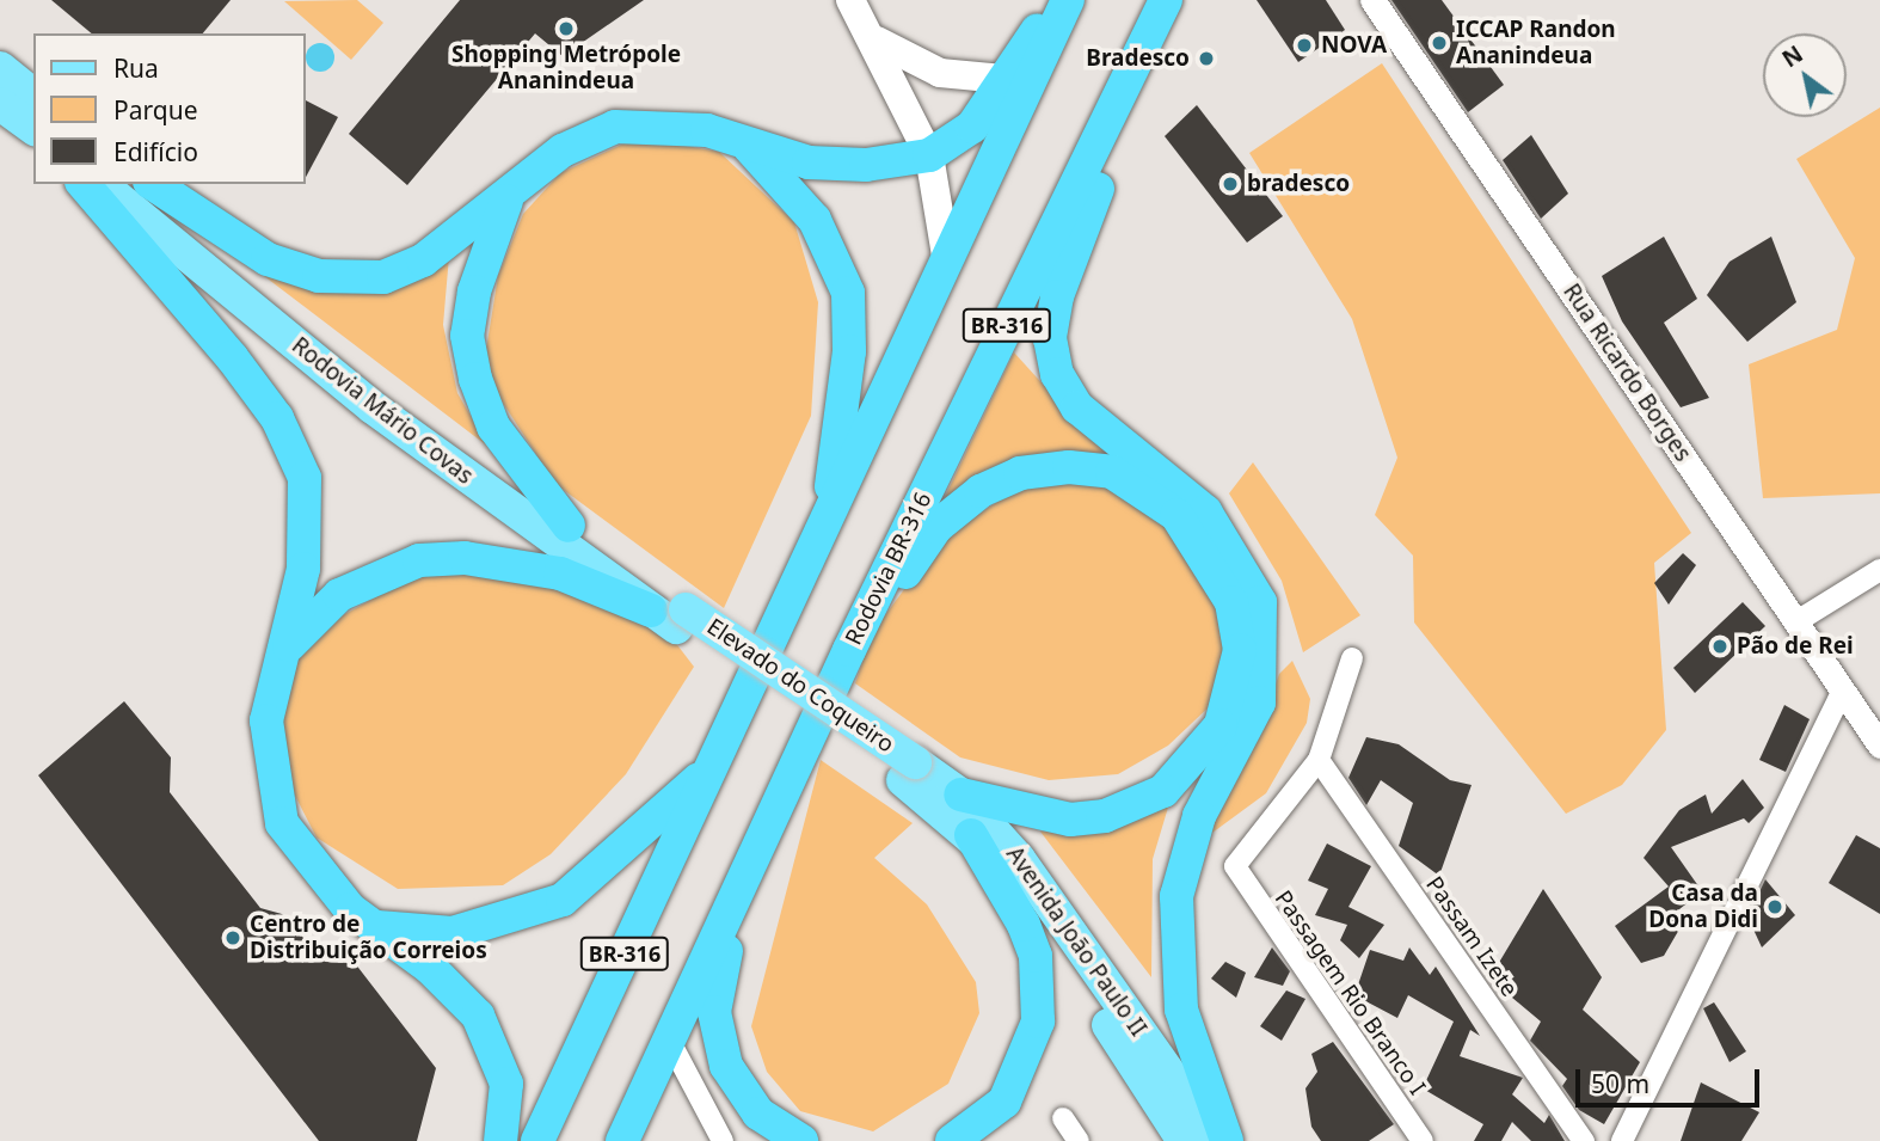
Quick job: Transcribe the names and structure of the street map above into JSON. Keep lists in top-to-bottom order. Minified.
{"streets":{"highway":["BR-316","Rodovia BR-316"],"main road":["Rodovia Mário Covas","Elevado do Coqueiro","Avenida João Paulo II"],"street":["Rua Ricardo Borges","Passam Izete","Passagem Rio Branco I"]},"crossings":[["Rodovia Mário Covas","Elevado do Coqueiro"],["Elevado do Coqueiro","Avenida João Paulo II"],["Passam Izete","Passagem Rio Branco I"]],"places":["Shopping Metrópole Ananindeua","ICCAP Randon Ananindeua","NOVA","Bradesco","bradesco","Pão de Rei","Casa da Dona Didi","Centro de Distribuição Correios"],"legend":["Rua","Parque","Edifício"],"scale_bar":"50 m","north":"top left"}
